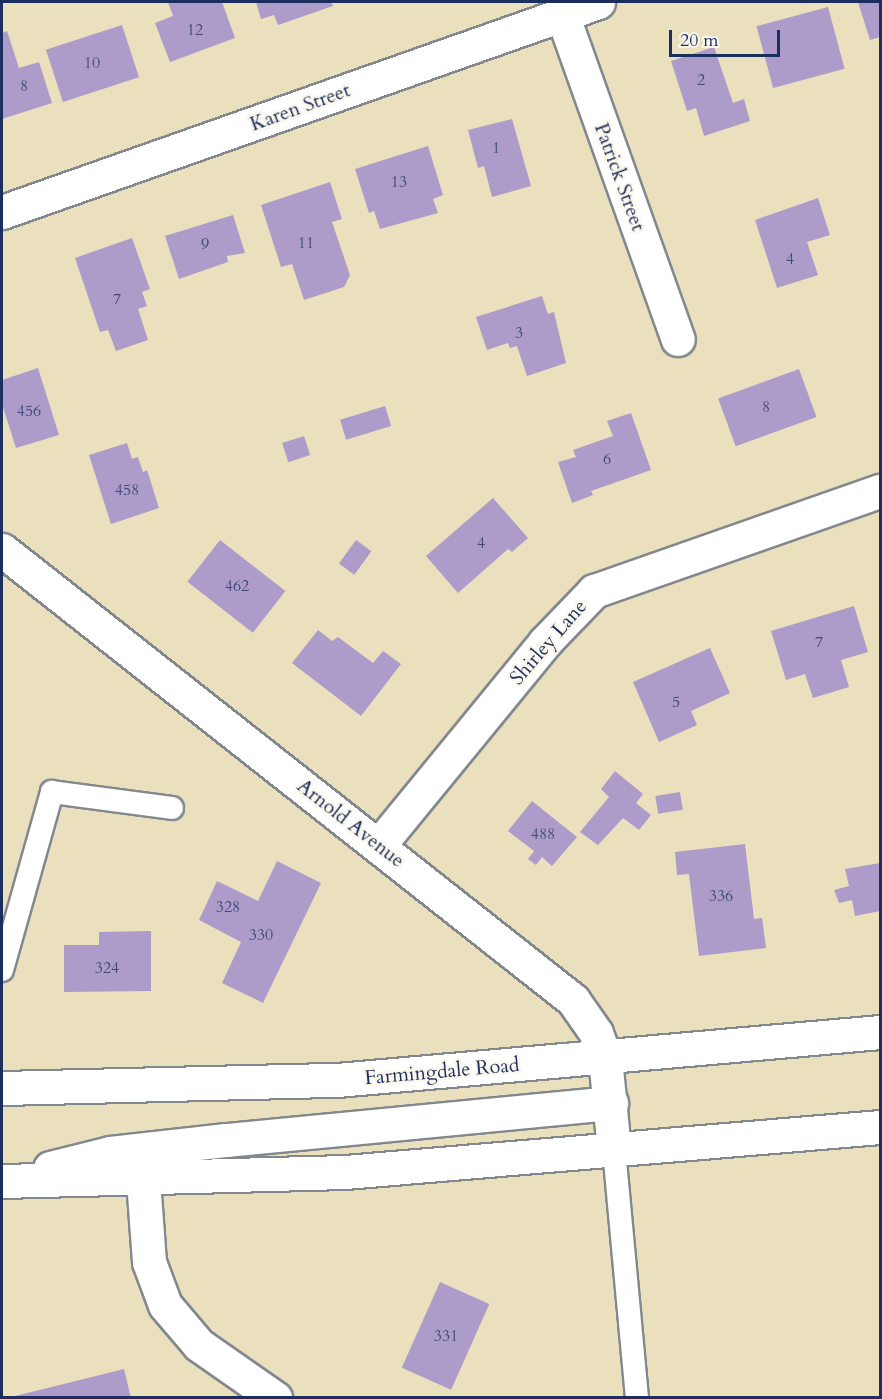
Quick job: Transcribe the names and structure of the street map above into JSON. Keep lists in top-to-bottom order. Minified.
{"streets":{"street":["Karen Street","Patrick Street","Shirley Lane","Arnold Avenue","Farmingdale Road"]},"crossings":[["Karen Street","Patrick Street"],["Shirley Lane","Arnold Avenue"],["Arnold Avenue","Farmingdale Road"]],"house_numbers":["12","10","2","8","1","13","11","9","4","7","3","8","456","6","458","4","462","7","5","488","336","328","330","324","331"],"scale_bar":"20 m"}
